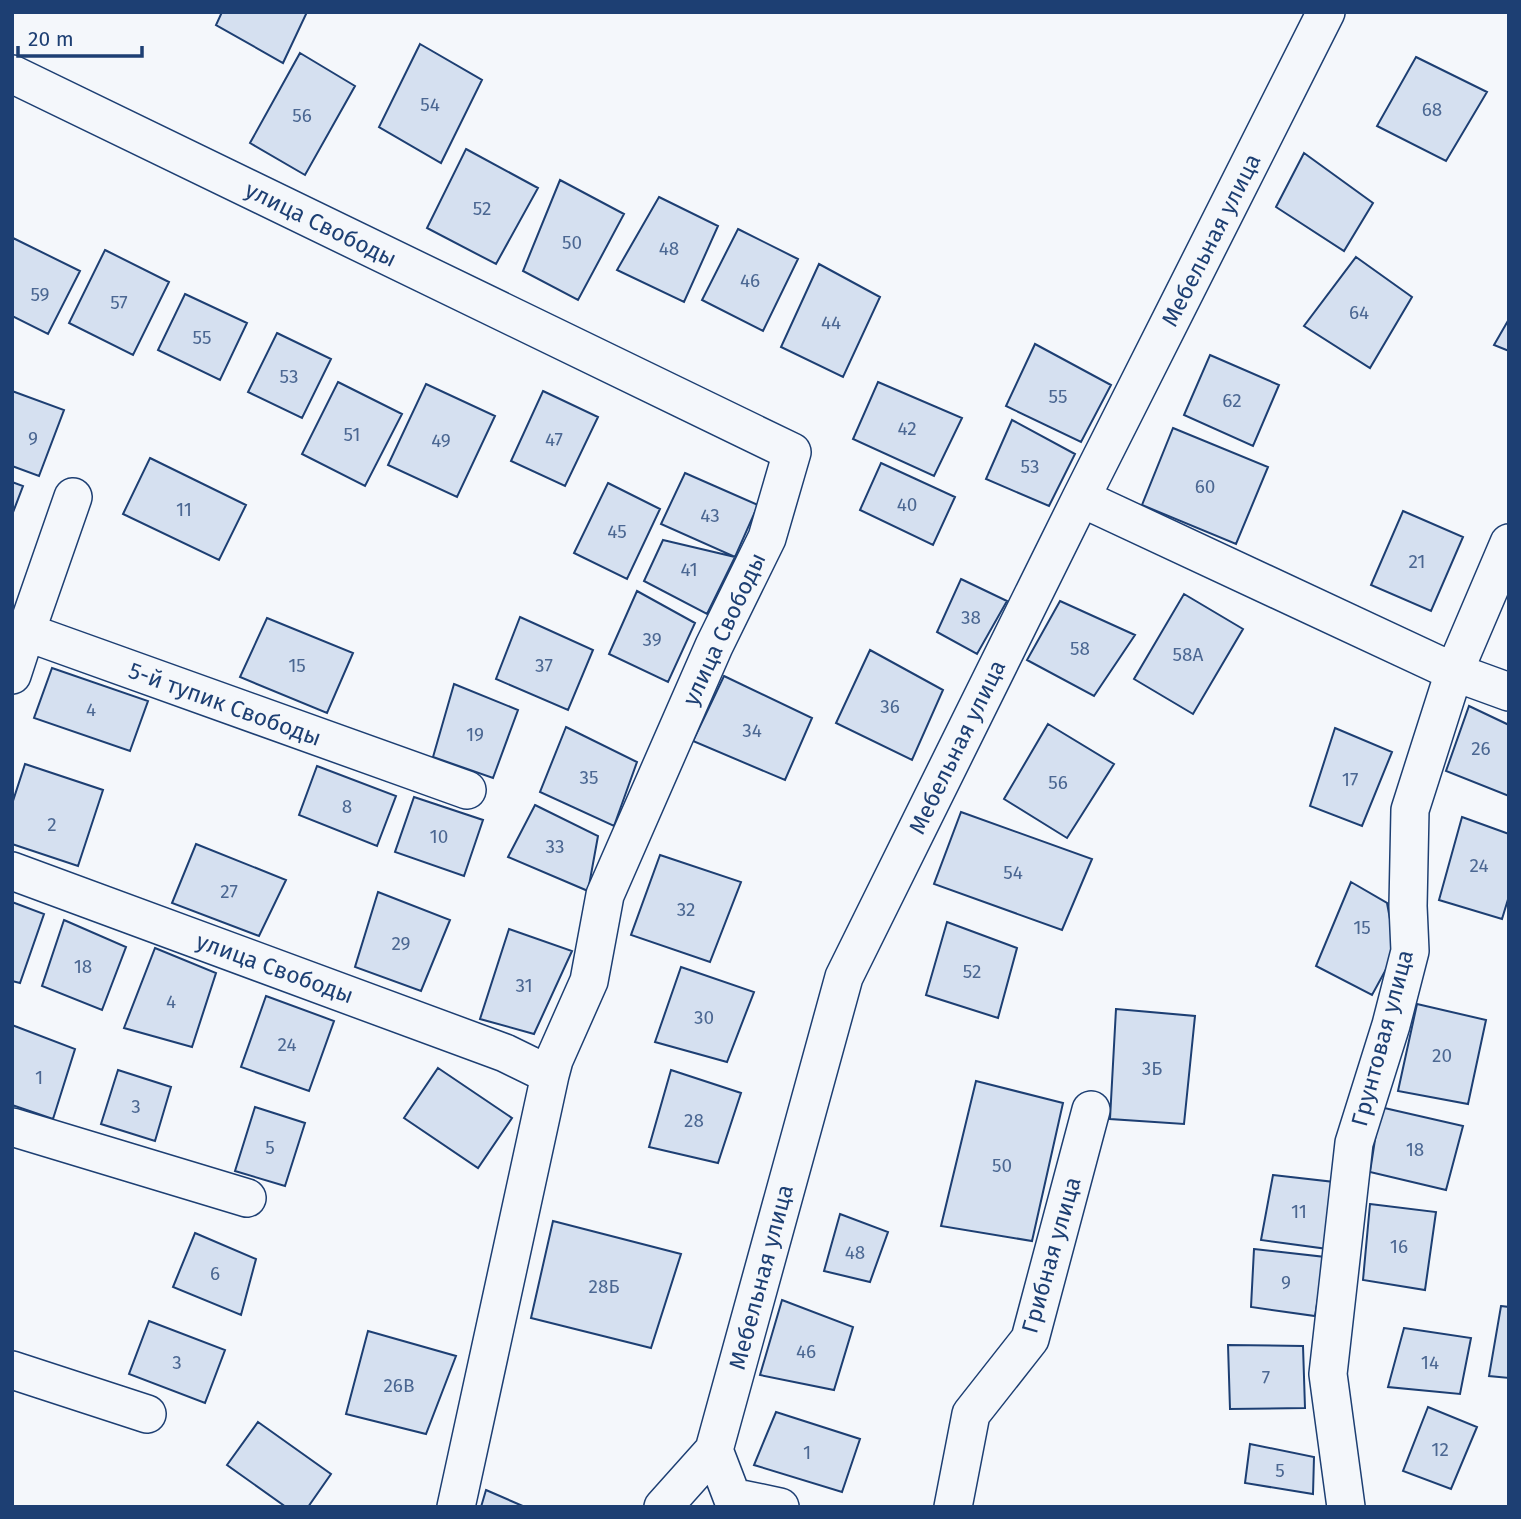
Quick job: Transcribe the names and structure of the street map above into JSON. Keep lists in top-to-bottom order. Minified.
{"streets":{"street":["улица Свободы","Мебельная улица","5-й тупик Свободы","Грунтовая улица","Грибная улица"]},"house_numbers":["54","68","56","52","50","48","46","59","57","64","44","55","53","55","62","42","51","9","47","49","53","60","40","11","43","45","21","41","38","39","58","58А","15","37","36","4","34","19","26","35","17","56","8","2","10","33","24","54","27","32","15","29","18","52","31","4","30","24","20","3Б","1","3","28","5","18","50","11","16","48","6","9","28Б","46","3","14","7","26В","12","1","5"],"scale_bar":"20 m"}
